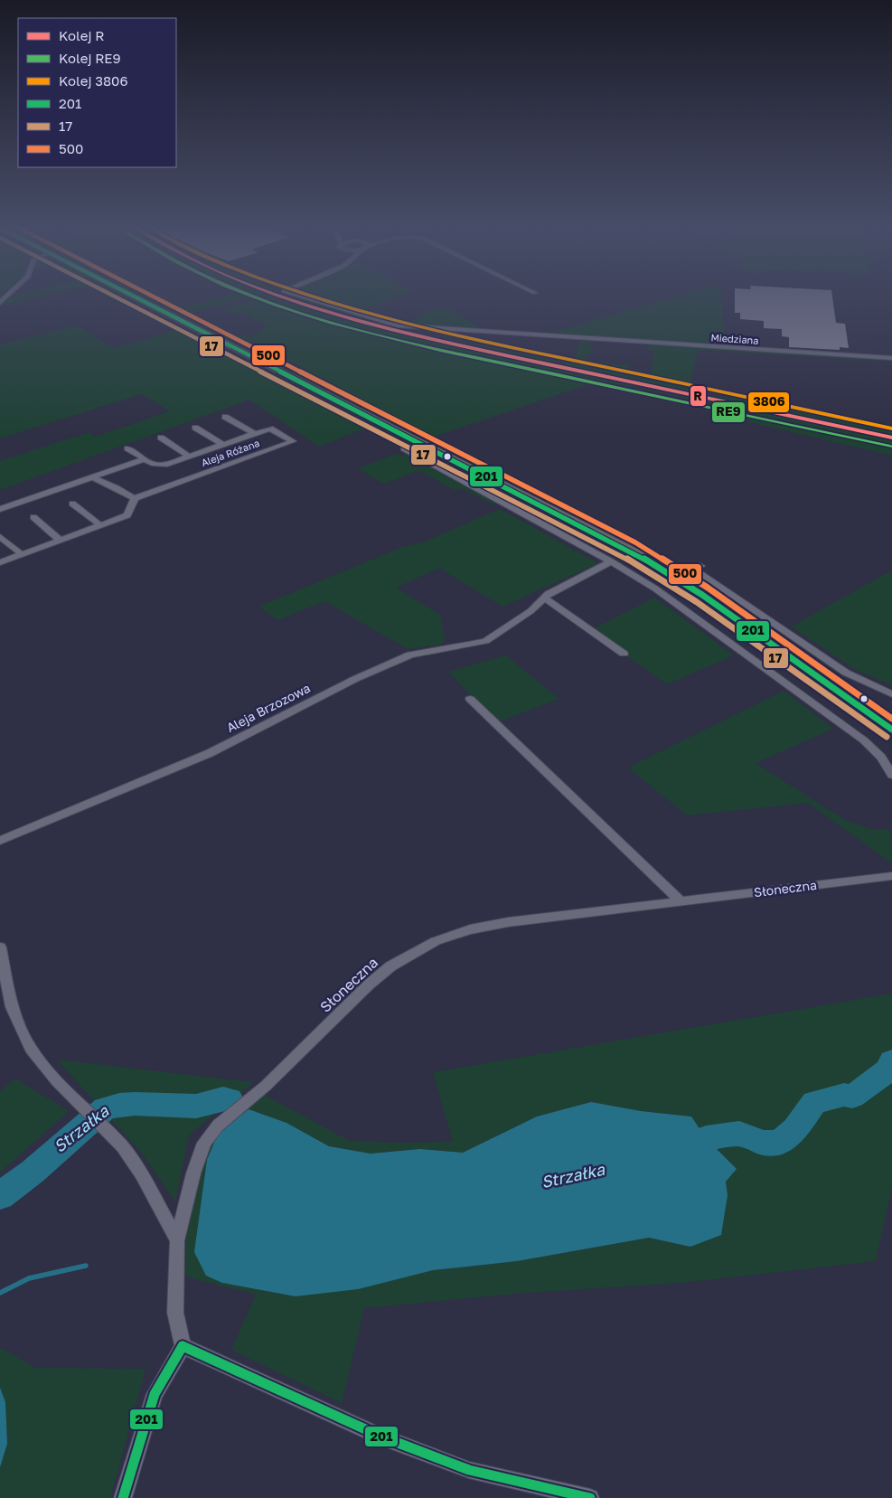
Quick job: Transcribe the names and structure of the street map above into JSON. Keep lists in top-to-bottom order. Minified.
{"streets":{"street":["Miedziana","Aleja Różana","Aleja Brzozowa","Słoneczna"]},"water":["Strzałka"],"lines":["rail line R","rail line RE9","rail line 3806","transit line 201","transit line 17","transit line 500"],"legend":["Kolej R","Kolej RE9","Kolej 3806","201","17","500"]}
